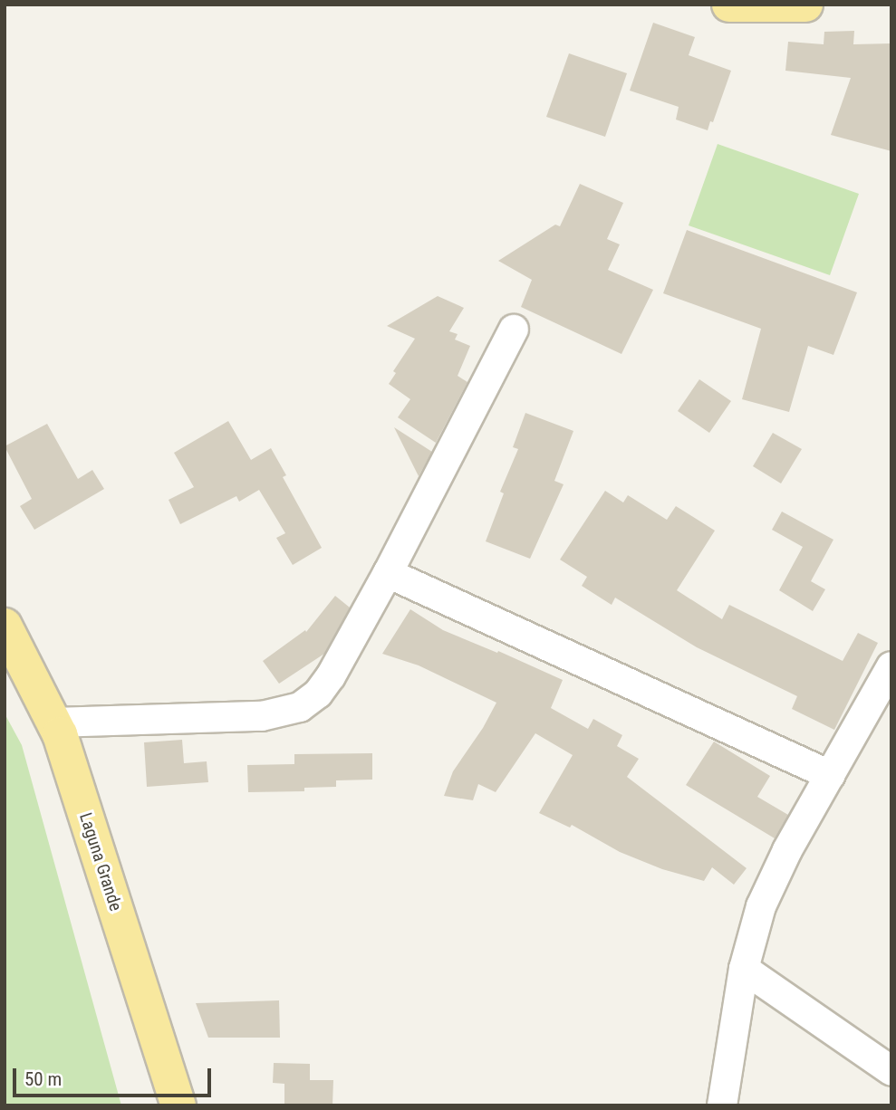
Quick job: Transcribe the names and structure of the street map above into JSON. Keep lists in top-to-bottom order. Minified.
{"streets":{"main road":["Laguna Grande"]},"scale_bar":"50 m"}
